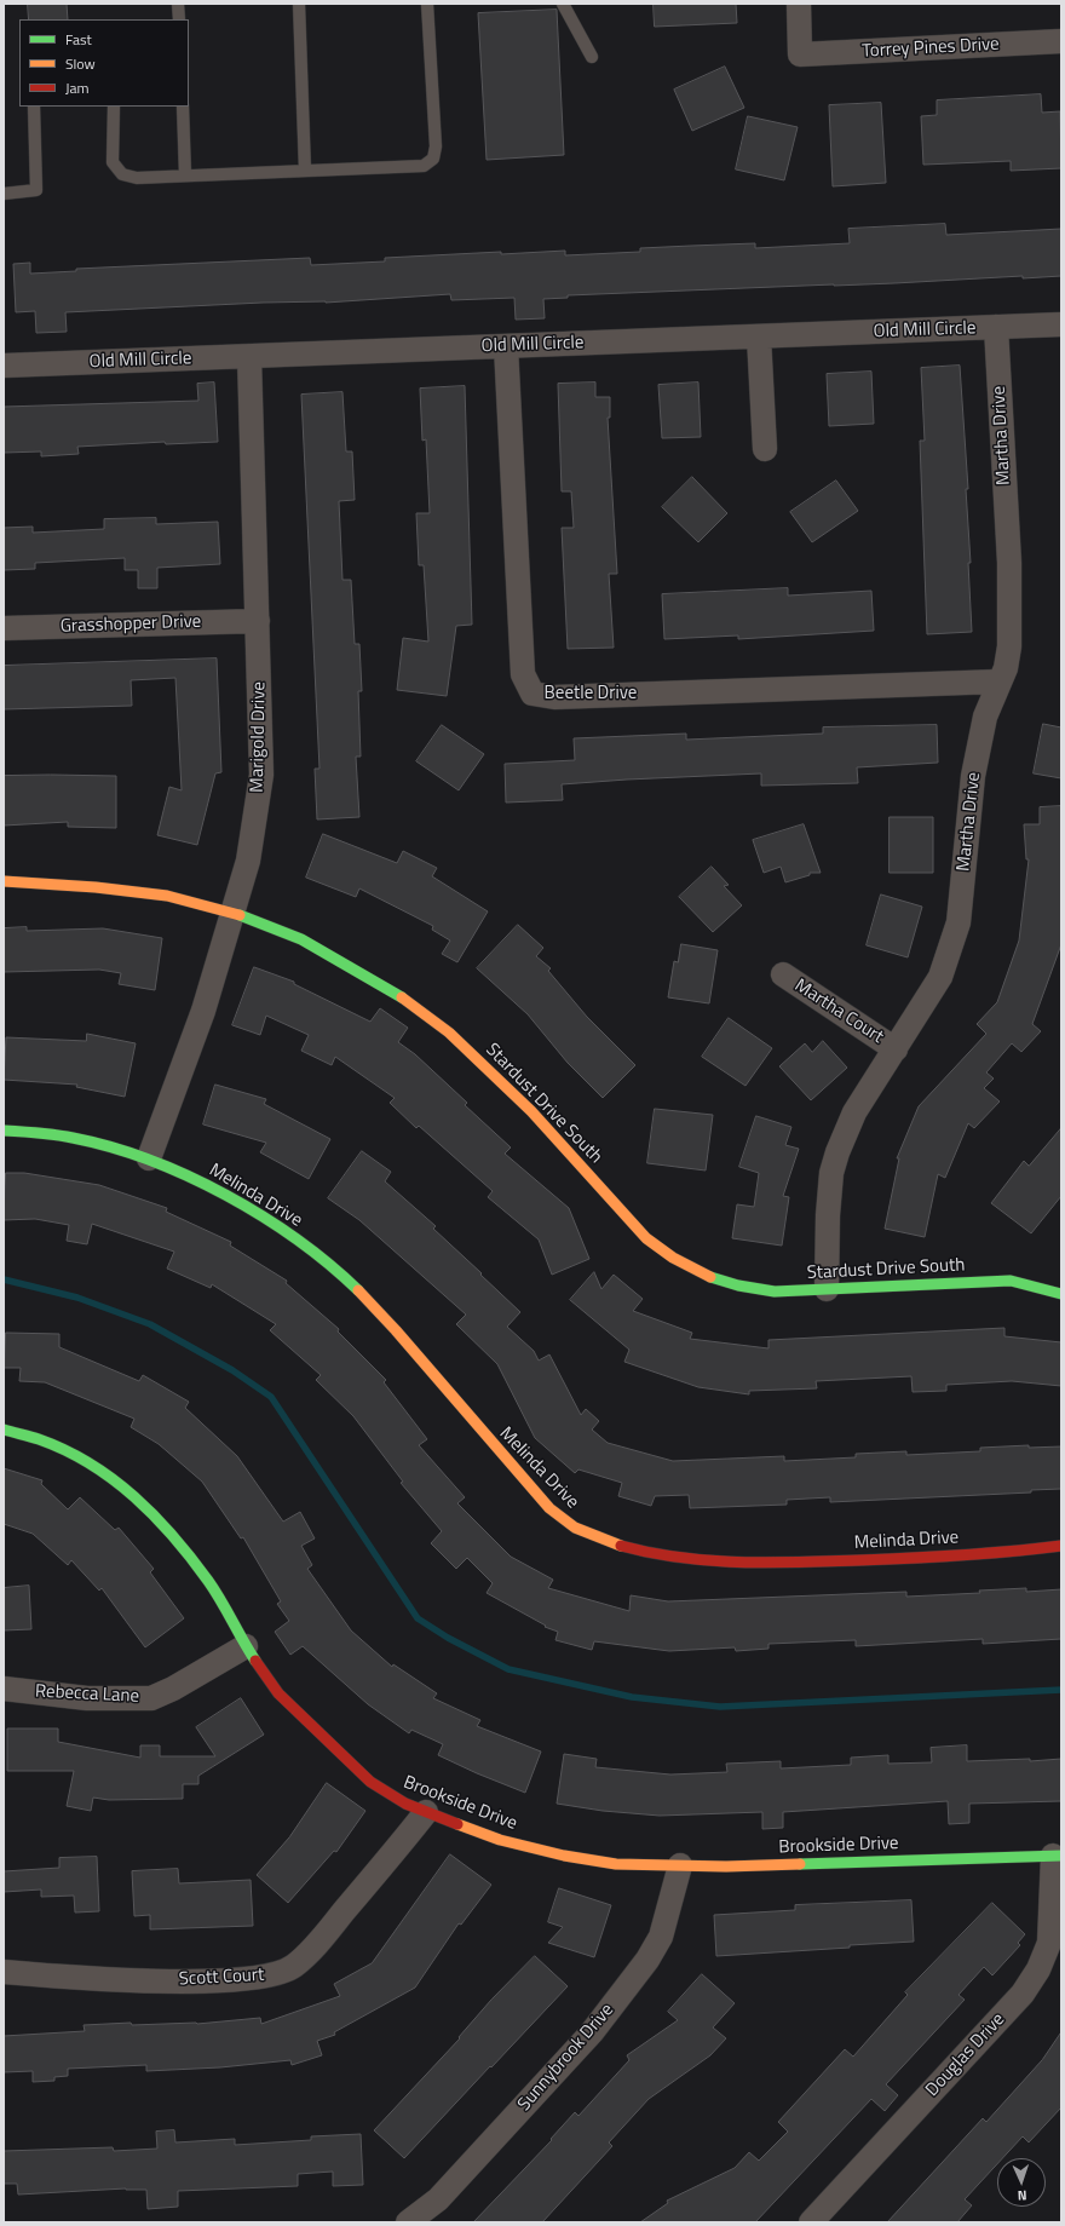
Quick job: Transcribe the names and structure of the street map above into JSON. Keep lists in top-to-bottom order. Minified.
{"streets":{"street":["Torrey Pines Drive","Old Mill Circle","Martha Drive","Grasshopper Drive","Beetle Drive","Marigold Drive","Martha Court","Stardust Drive South","Melinda Drive","Rebecca Lane","Brookside Drive","Scott Court","Douglas Drive","Sunnybrook Drive"]},"crossings":[["Old Mill Circle","Martha Drive"],["Old Mill Circle","Beetle Drive"],["Old Mill Circle","Marigold Drive"],["Martha Drive","Beetle Drive"],["Martha Drive","Martha Court"],["Martha Drive","Stardust Drive South"],["Grasshopper Drive","Marigold Drive"],["Marigold Drive","Stardust Drive South"],["Marigold Drive","Melinda Drive"],["Rebecca Lane","Brookside Drive"],["Brookside Drive","Scott Court"],["Brookside Drive","Douglas Drive"],["Brookside Drive","Sunnybrook Drive"]],"legend":["Fast","Slow","Jam"],"north":"bottom"}
